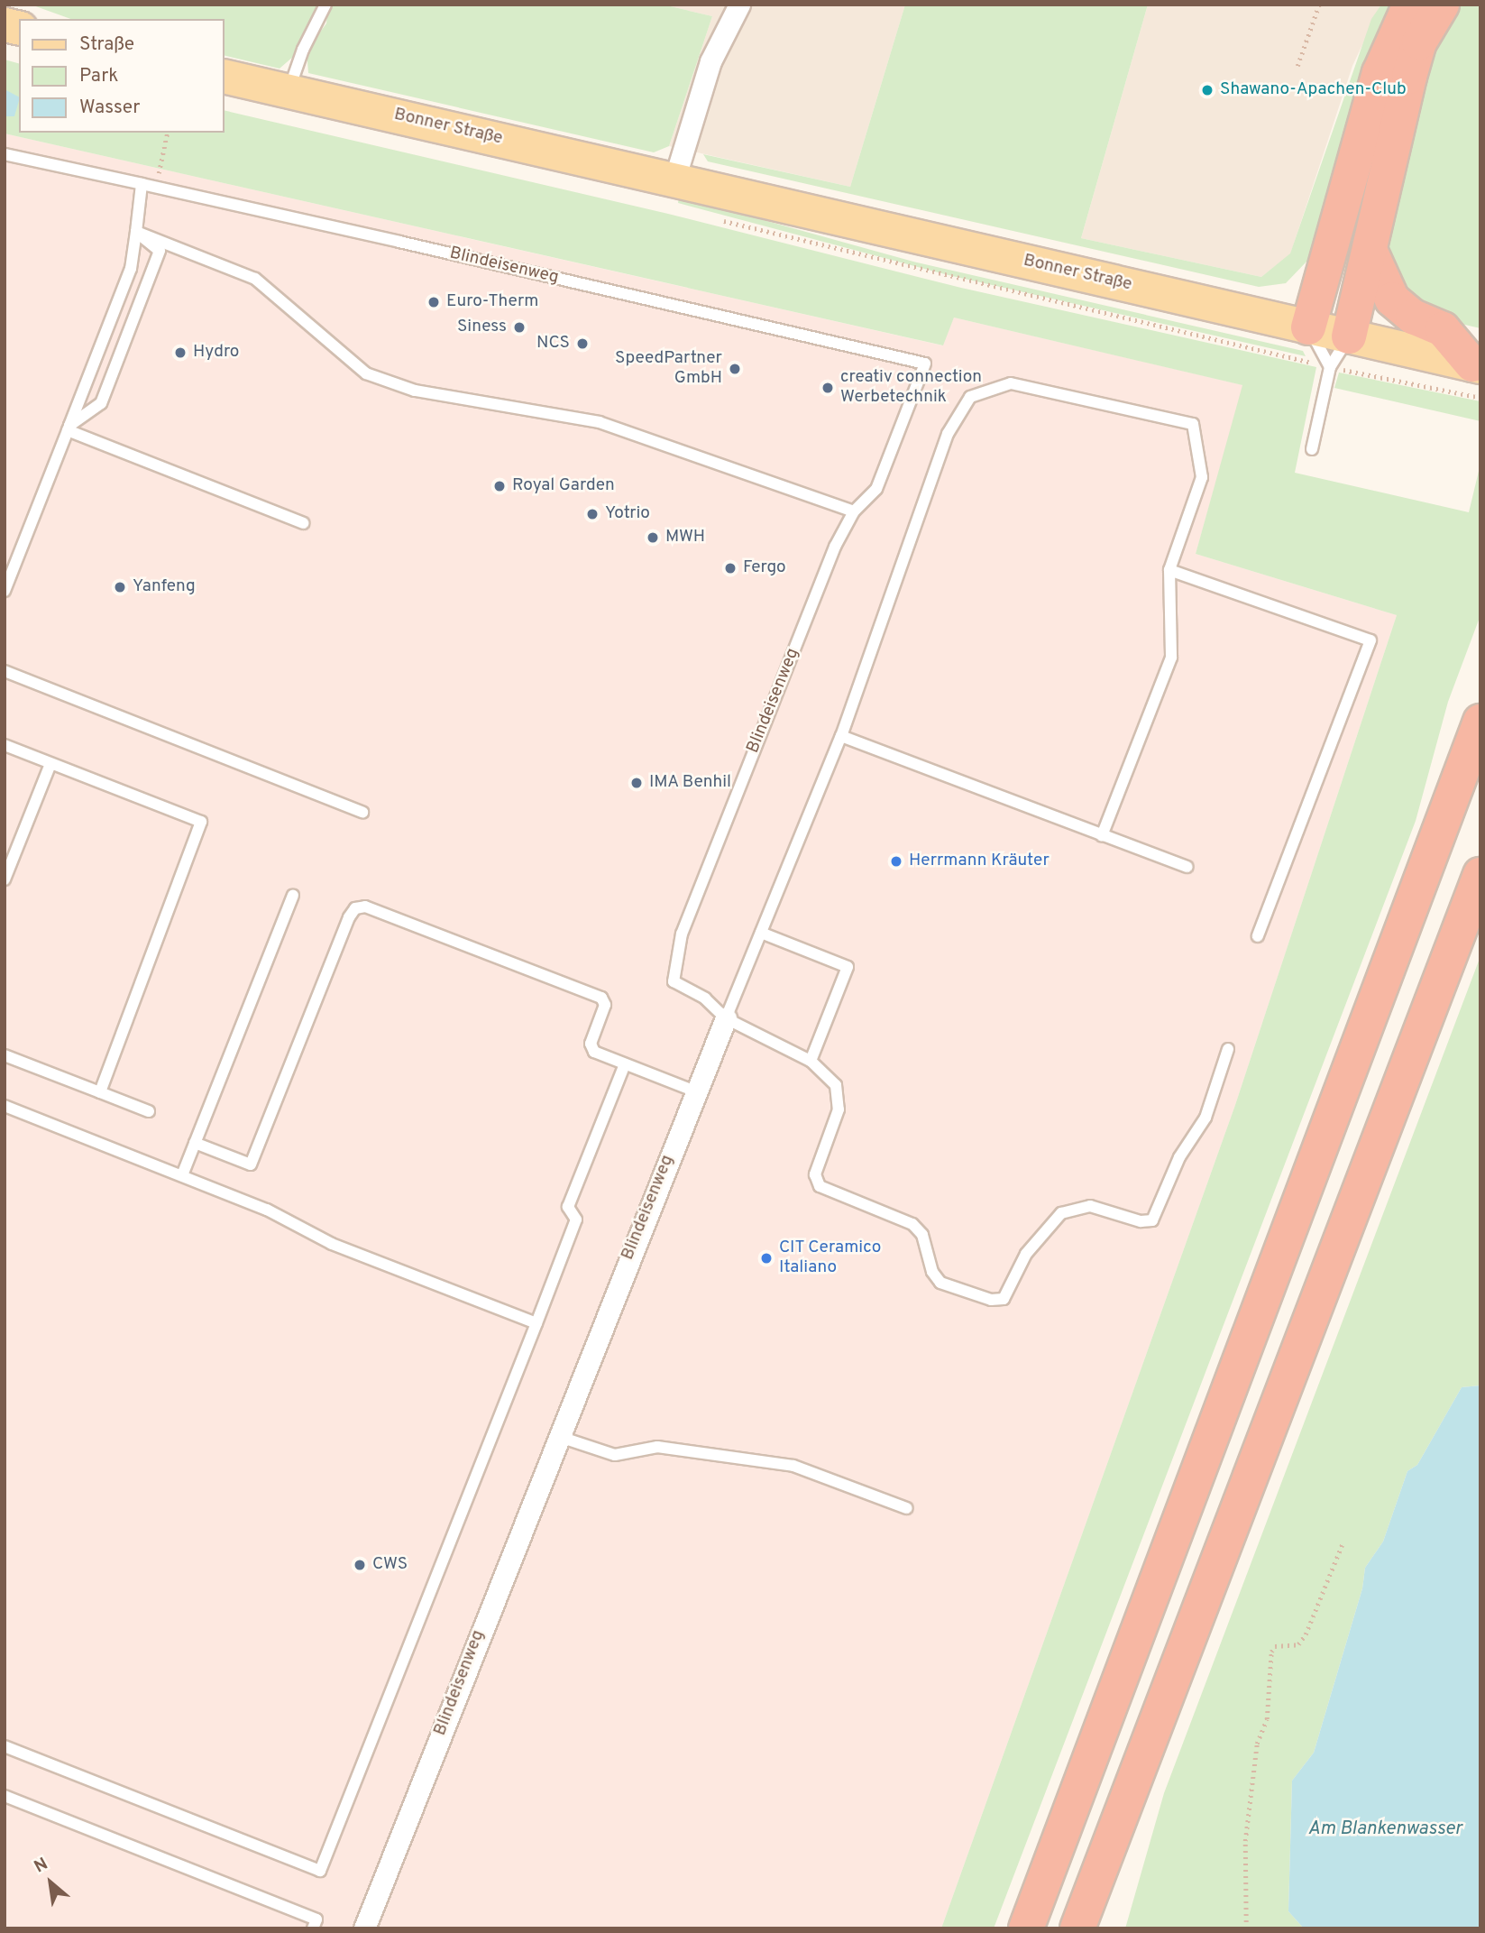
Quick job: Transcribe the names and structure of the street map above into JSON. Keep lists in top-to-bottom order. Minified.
{"streets":{"main road":["Bonner Straße"],"street":["Blindeisenweg"]},"water":["Am Blankenwasser"],"places":["Shawano-Apachen-Club","Euro-Therm","Siness","NCS","Hydro","SpeedPartner GmbH","creativ connection Werbetechnik","Royal Garden","Yotrio","MWH","Fergo","Yanfeng","IMA Benhil","Herrmann Kräuter","CIT Ceramico Italiano","CWS"],"legend":["Straße","Park","Wasser"],"north":"top left"}
